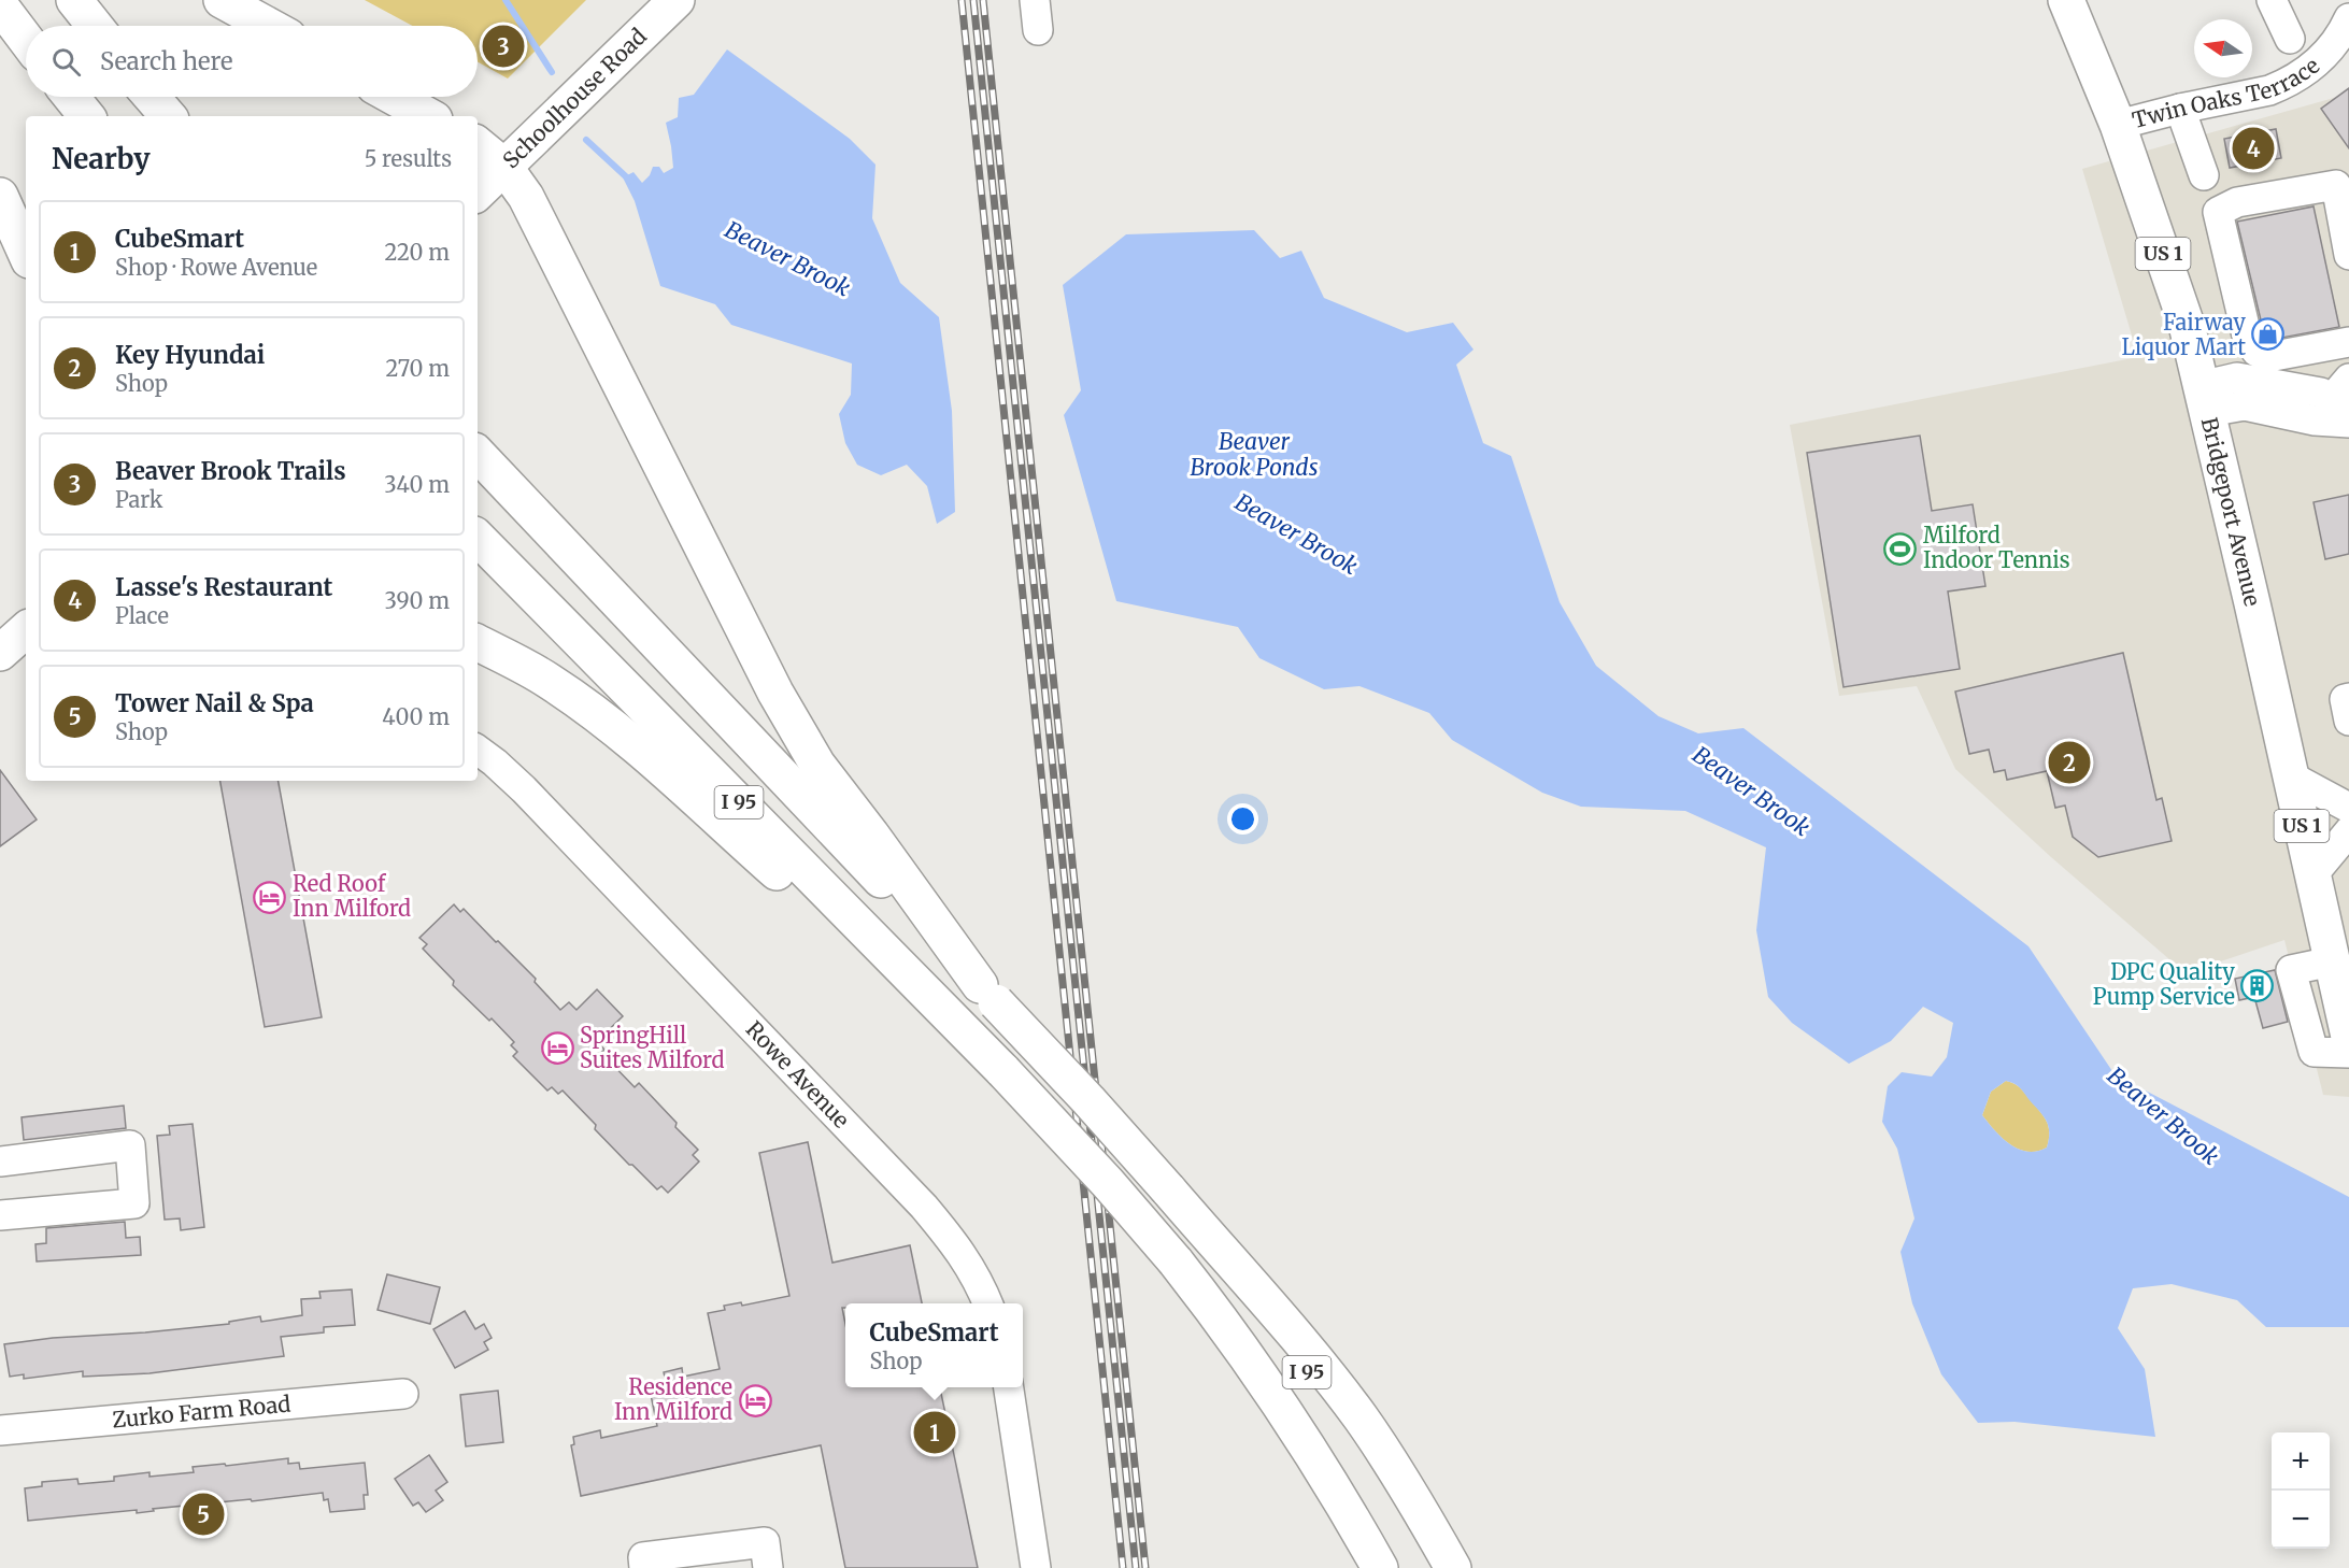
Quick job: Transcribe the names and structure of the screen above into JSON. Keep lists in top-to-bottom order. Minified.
{"streets":{"main road":["Schoolhouse Road","US 1","Bridgeport Avenue","I 95"],"street":["Twin Oaks Terrace","Rowe Avenue","Zurko Farm Road"]},"crossings":[["Twin Oaks Terrace","Bridgeport Avenue"]],"water":["Beaver Brook","Beaver Brook Ponds"],"places":{"shop":["Fairway Liquor Mart"],"sports":["Milford Indoor Tennis"],"hotel":["Red Roof Inn Milford","SpringHill Suites Milford","Residence Inn Milford"],"building":["DPC Quality Pump Service"]},"north":"left","page":{"pins":["3","4","2","1","5"],"search":"Search here","heading":["Nearby","5 results"],"list":[{"mark":"1","name":"CubeSmart","note":"Shop · Rowe Avenue","value":"220 m"},{"mark":"2","name":"Key Hyundai","note":"Shop","value":"270 m"},{"mark":"3","name":"Beaver Brook Trails","note":"Park","value":"340 m"},{"mark":"4","name":"Lasse's Restaurant","note":"Place","value":"390 m"},{"mark":"5","name":"Tower Nail & Spa","note":"Shop","value":"400 m"}],"popup":["CubeSmart","Shop"],"map_buttons":["+","−"]}}
